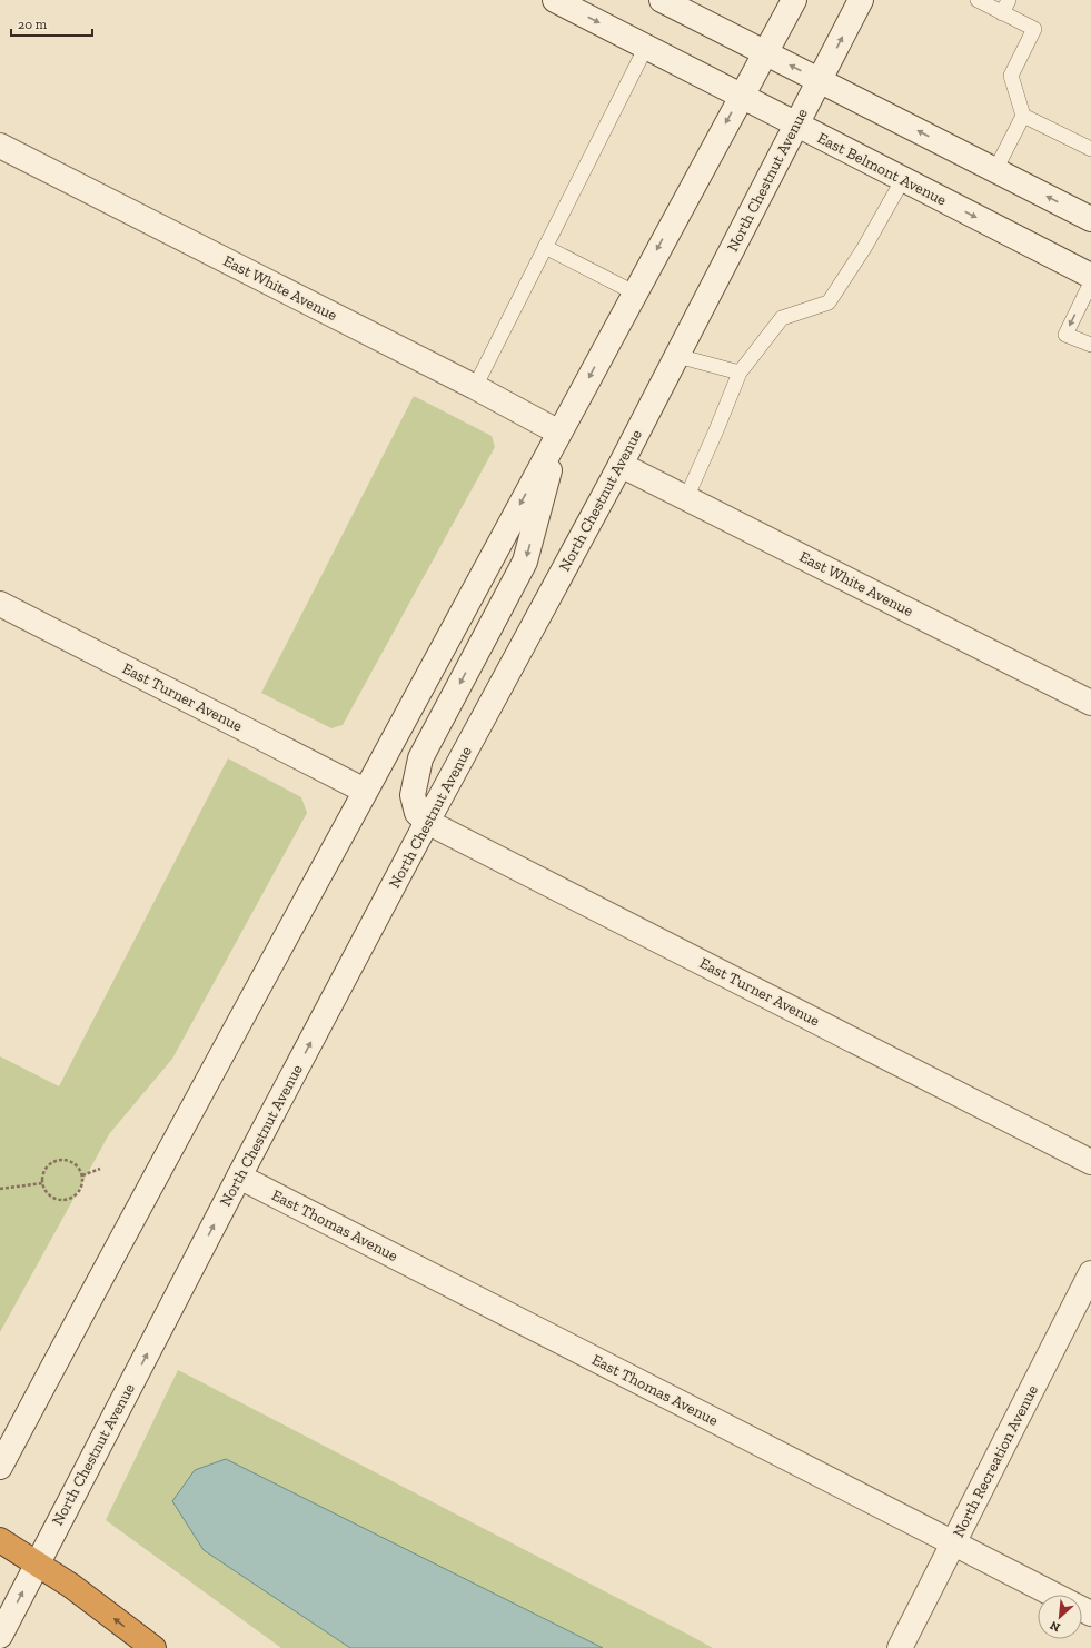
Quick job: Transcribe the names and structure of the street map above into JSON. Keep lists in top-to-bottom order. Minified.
{"streets":{"main road":["East Belmont Avenue","North Chestnut Avenue","East White Avenue","East Turner Avenue","East Thomas Avenue","North Recreation Avenue"]},"crossings":[["East Belmont Avenue","North Chestnut Avenue"],["North Chestnut Avenue","East White Avenue"],["North Chestnut Avenue","East Turner Avenue"],["North Chestnut Avenue","East Thomas Avenue"],["East Thomas Avenue","North Recreation Avenue"]],"scale_bar":"20 m","north":"bottom left"}
